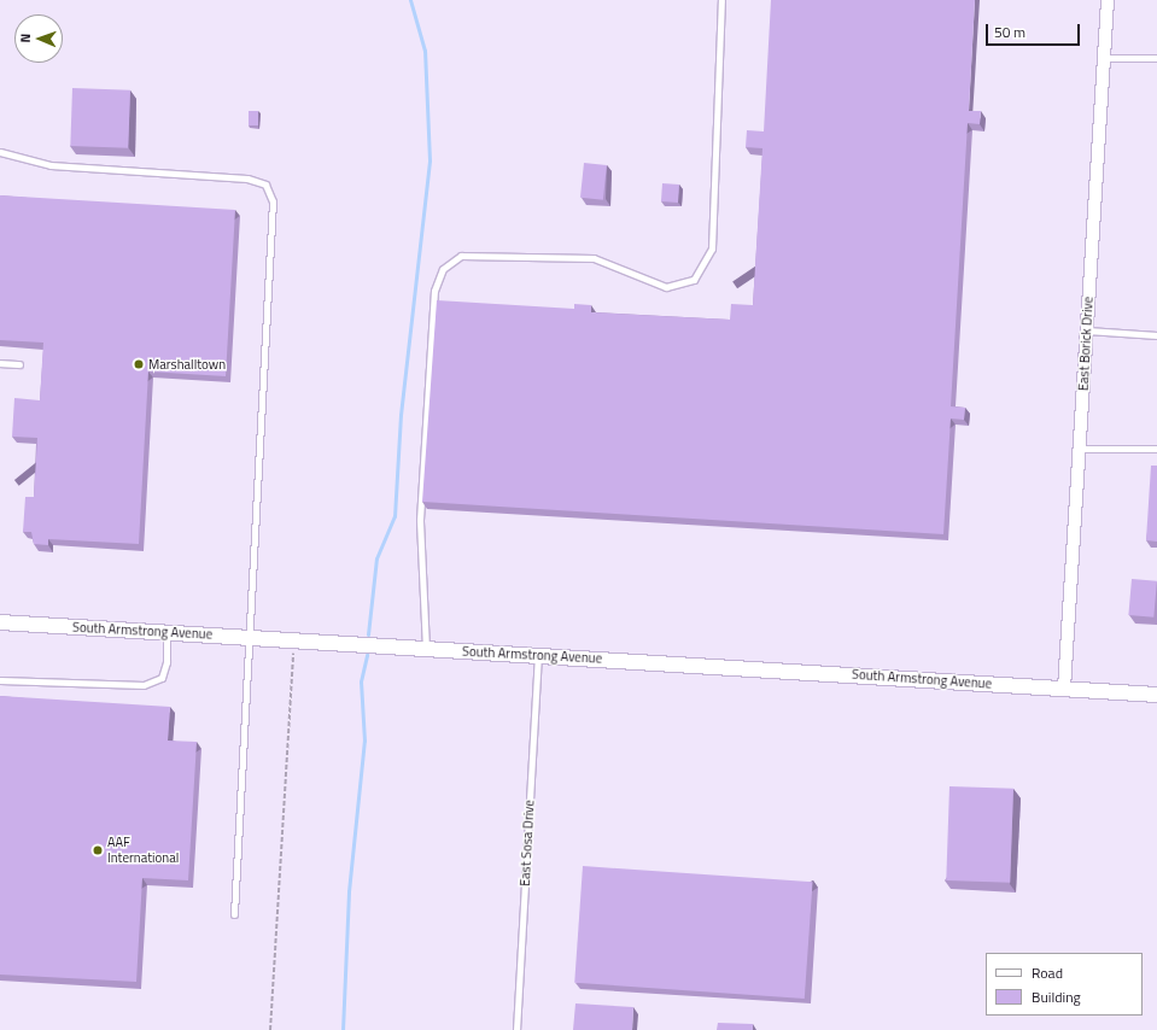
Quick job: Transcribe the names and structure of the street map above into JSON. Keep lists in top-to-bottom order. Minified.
{"streets":{"street":["East Borick Drive","South Armstrong Avenue"],"lane":["East Sosa Drive"]},"crossings":[["East Borick Drive","South Armstrong Avenue"],["South Armstrong Avenue","East Sosa Drive"]],"places":["Marshalltown","AAF International"],"legend":["Road","Building"],"scale_bar":"50 m","north":"left"}
